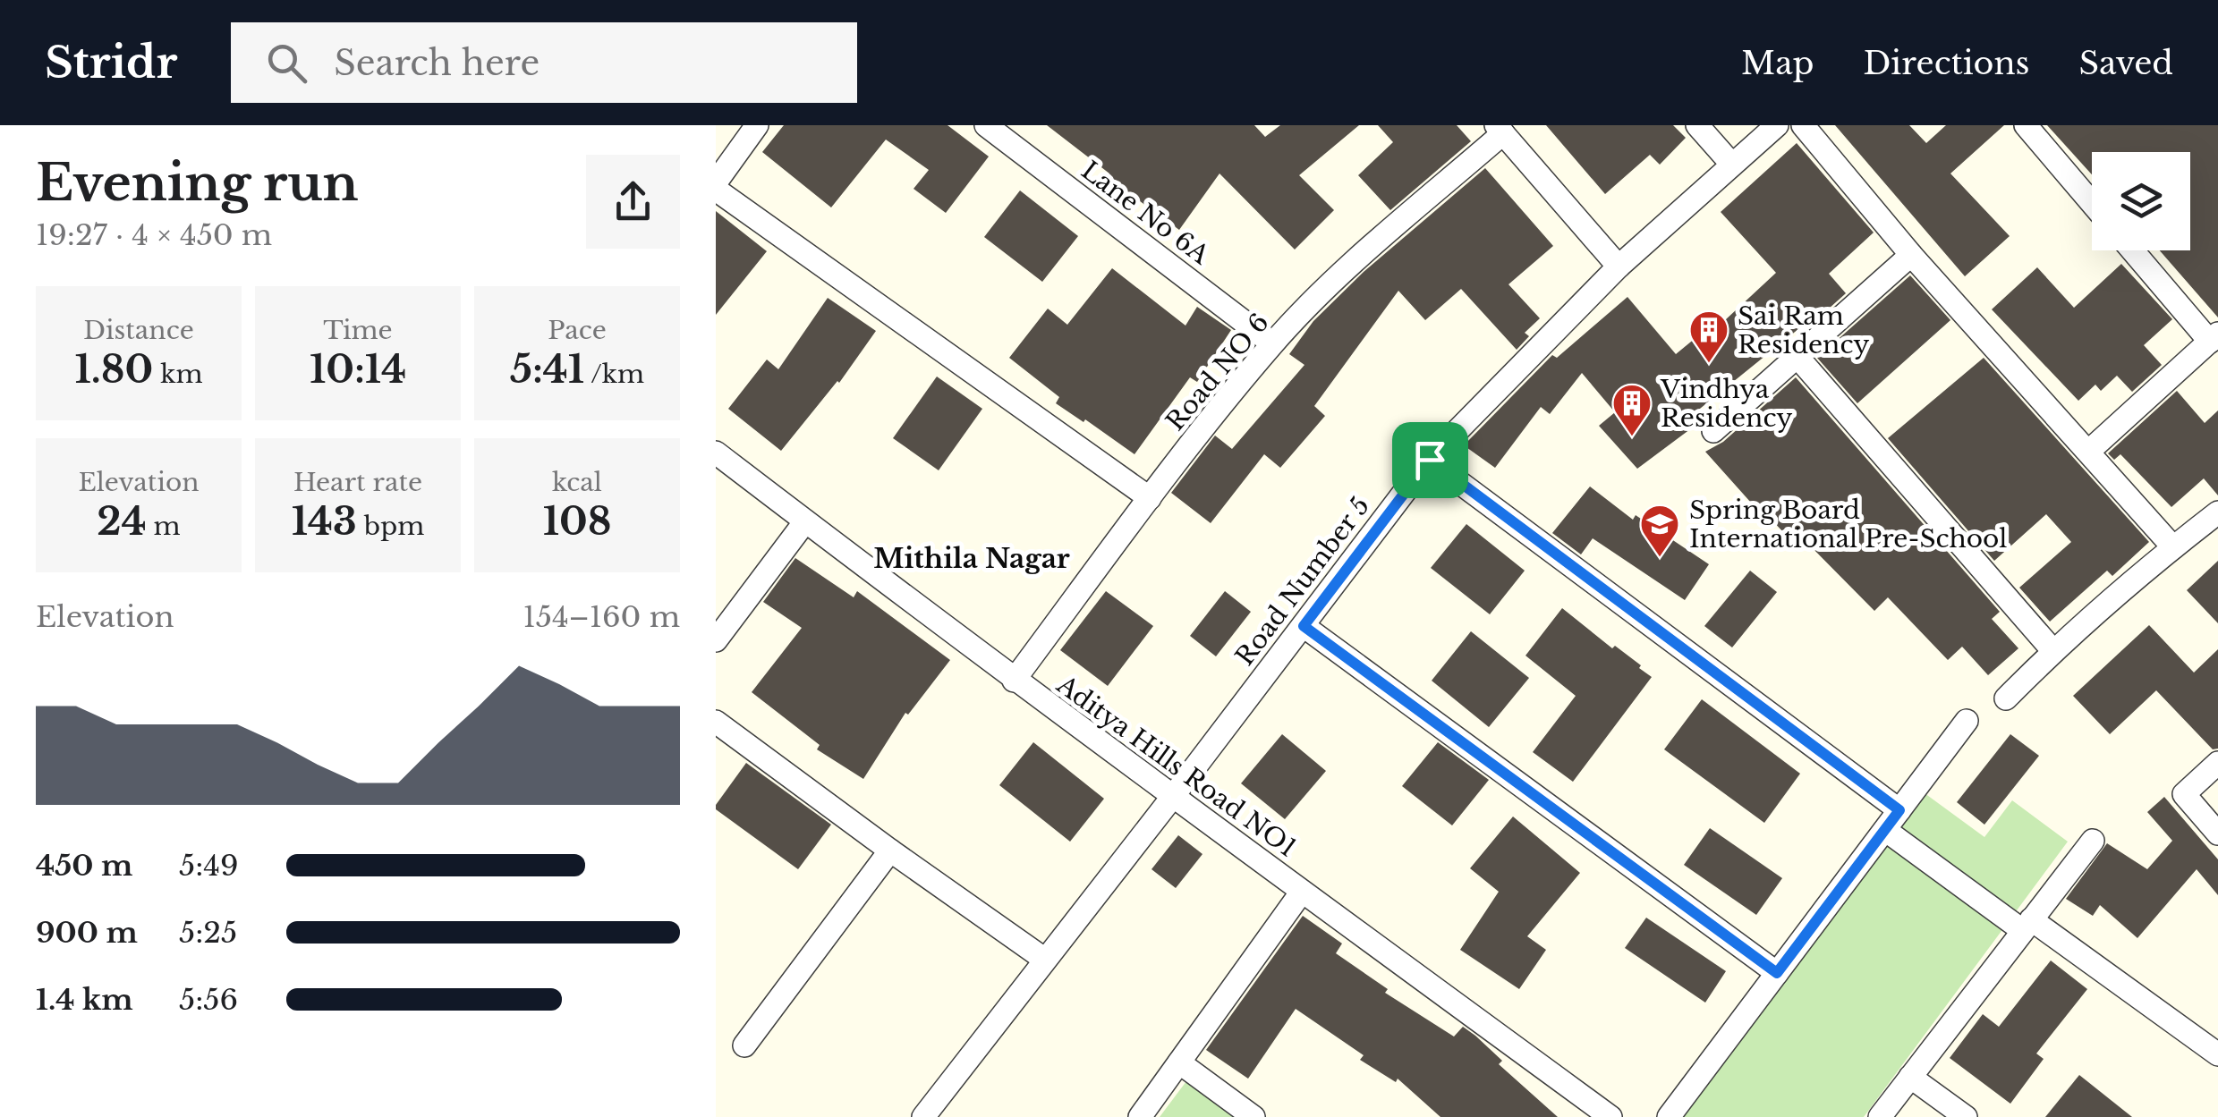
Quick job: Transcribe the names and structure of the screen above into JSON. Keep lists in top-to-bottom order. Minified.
{"streets":{"street":["Lane No 6A","Road NO 6","Road Number 5","Aditya Hills Road NO1"]},"crossings":[["Lane No 6A","Road NO 6"],["Road NO 6","Aditya Hills Road NO1"],["Road Number 5","Aditya Hills Road NO1"]],"districts":["Mithila Nagar"],"places":{"building":["Sai Ram Residency","Vindhya Residency"],"school or university":["Spring Board International Pre-School"]},"page":{"header":"Stridr","search":"Search here","nav":["Map","Directions","Saved"],"heading":["Evening run","19:27 · 4 × 450 m"],"stats":[["Distance","1.80 km"],["Time","10:14"],["Pace","5:41 /km"],["Elevation","24 m"],["Heart rate","143 bpm"],["kcal","108"]],"chart":["Elevation","154–160 m"],"list":[{"name":"450 m","note":"5:49"},{"name":"900 m","note":"5:25"},{"name":"1.4 km","note":"5:56"}]}}
